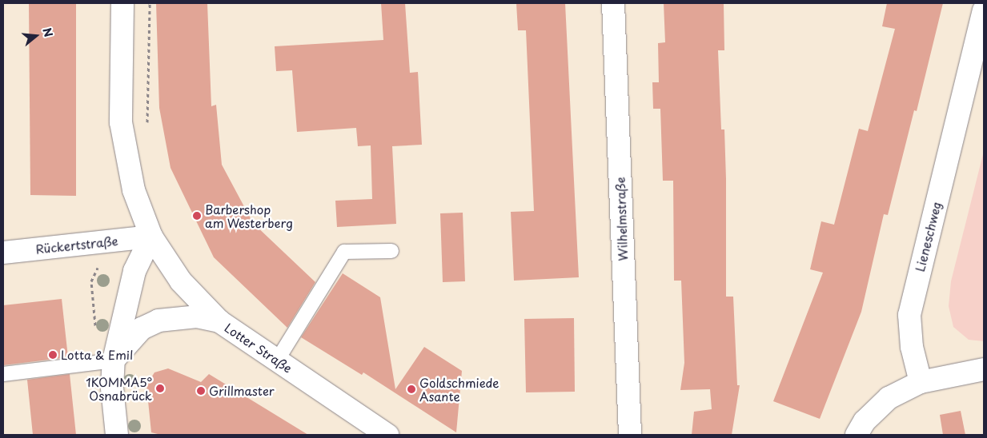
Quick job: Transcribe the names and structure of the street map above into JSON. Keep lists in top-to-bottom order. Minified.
{"streets":{"street":["Wilhelmstraße","Lieneschweg","Rückertstraße","Lotter Straße"]},"crossings":[["Rückertstraße","Lotter Straße"]],"places":["Barbershop am Westerberg","Lotta & Emil","1KOMMA5° Osnabrück","Goldschmiede Asante","Grillmaster"],"north":"right"}
